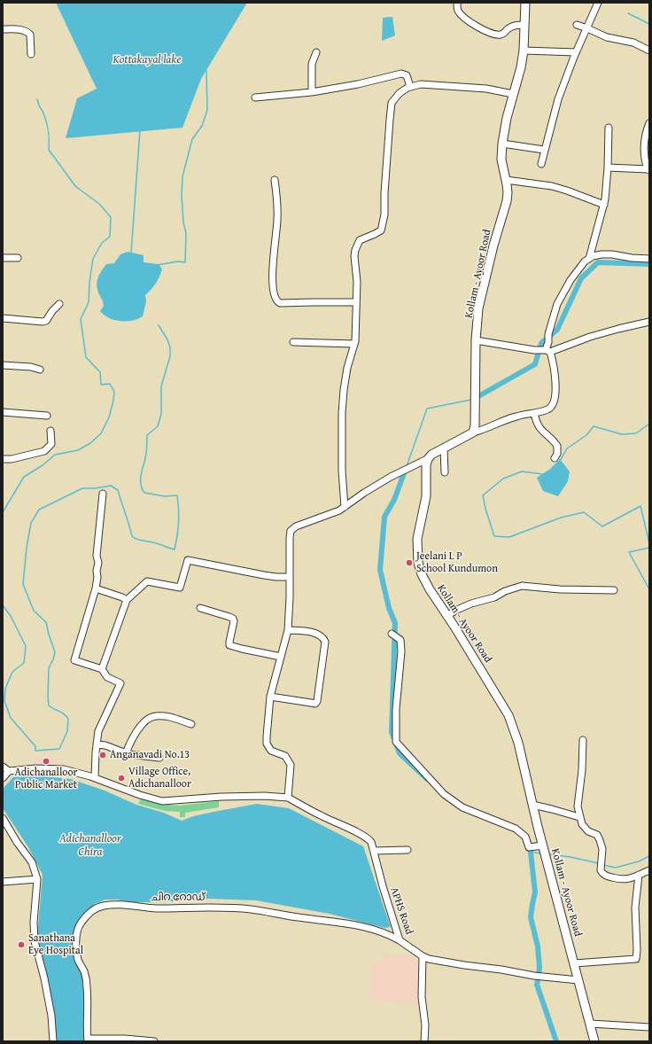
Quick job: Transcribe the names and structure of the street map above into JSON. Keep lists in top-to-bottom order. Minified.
{"streets":{"main road":["Kollam - Ayoor Road"],"street":["ചിറ റോഡ്","APHS Road"]},"crossings":[["Kollam - Ayoor Road","APHS Road"],["ചിറ റോഡ്","APHS Road"]],"water":["Kottakayal lake","Adichanalloor Chira"],"places":["Jeelani L P School Kundumon","Anganavadi No.13","Adichanalloor Public Market","Village Office, Adichanalloor","Sanathana Eye Hospital"]}
